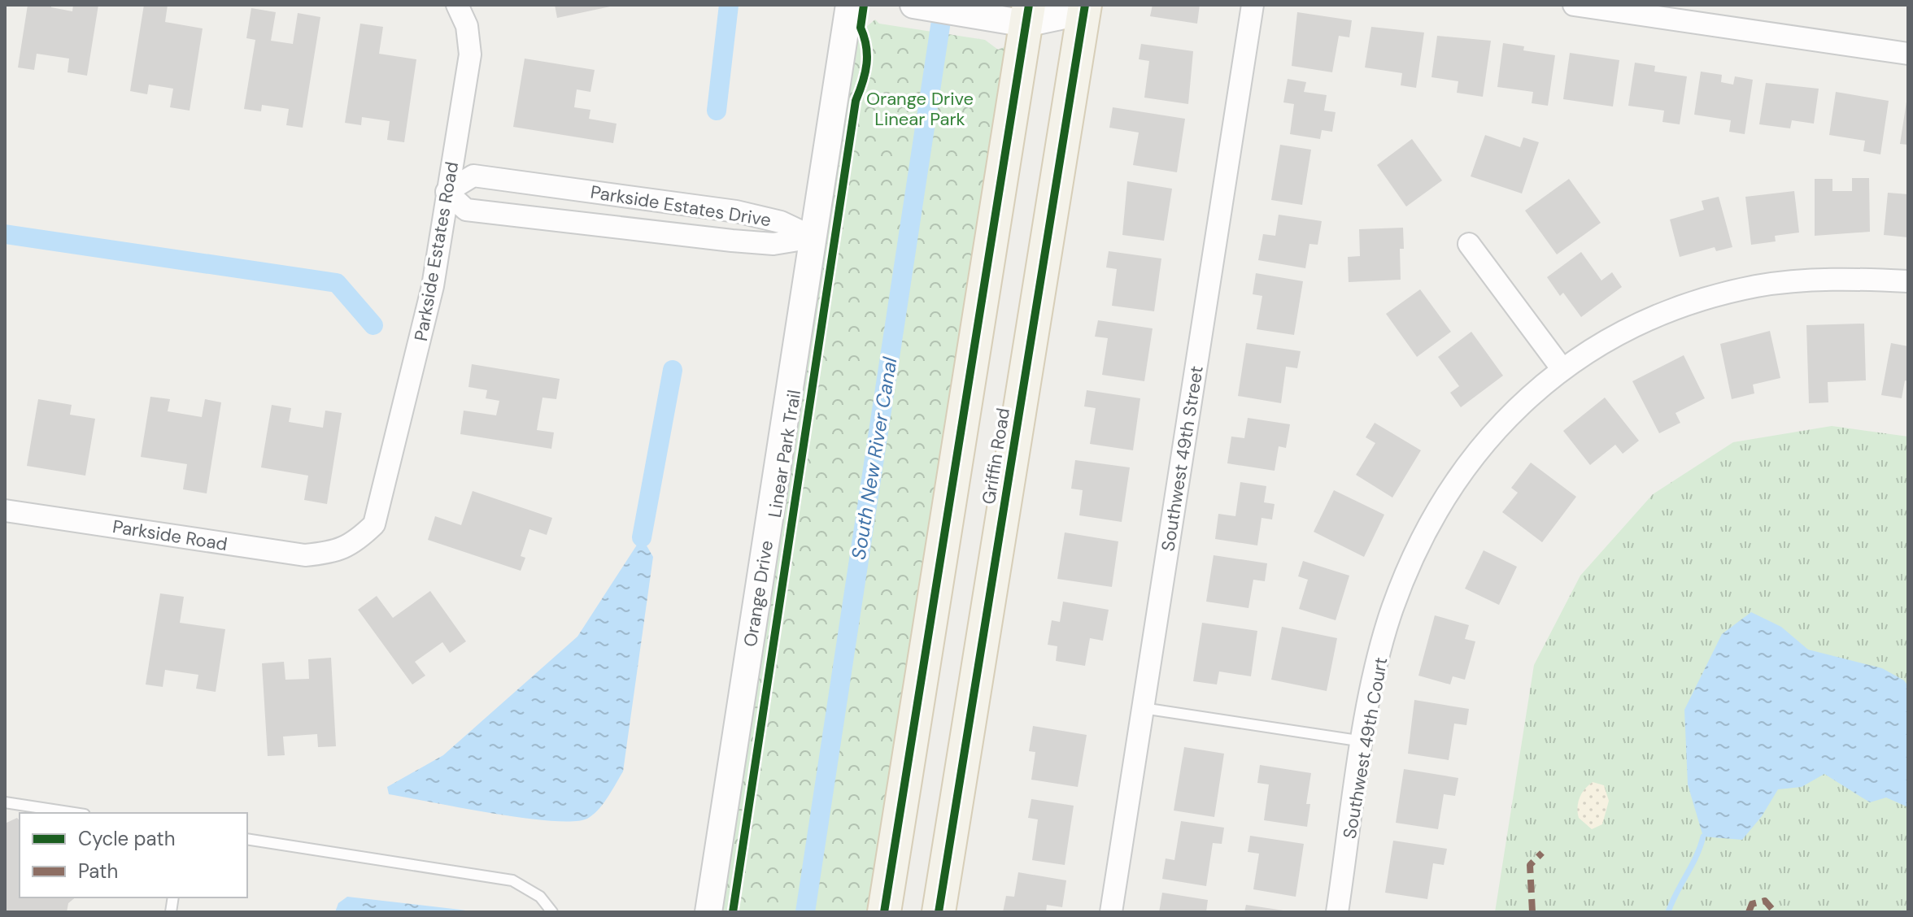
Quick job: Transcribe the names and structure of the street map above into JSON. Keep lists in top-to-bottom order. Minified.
{"streets":{"main road":["Griffin Road"],"street":["Parkside Estates Drive","Parkside Estates Road","Southwest 49th Street","Parkside Road","Orange Drive","Southwest 49th Court"],"cycle path":["Linear Park Trail"]},"crossings":[["Parkside Estates Drive","Parkside Estates Road"],["Parkside Estates Drive","Orange Drive"],["Parkside Estates Road","Parkside Road"]],"water":["South New River Canal"],"parks":["Orange Drive Linear Park"],"legend":["Cycle path","Path"]}
